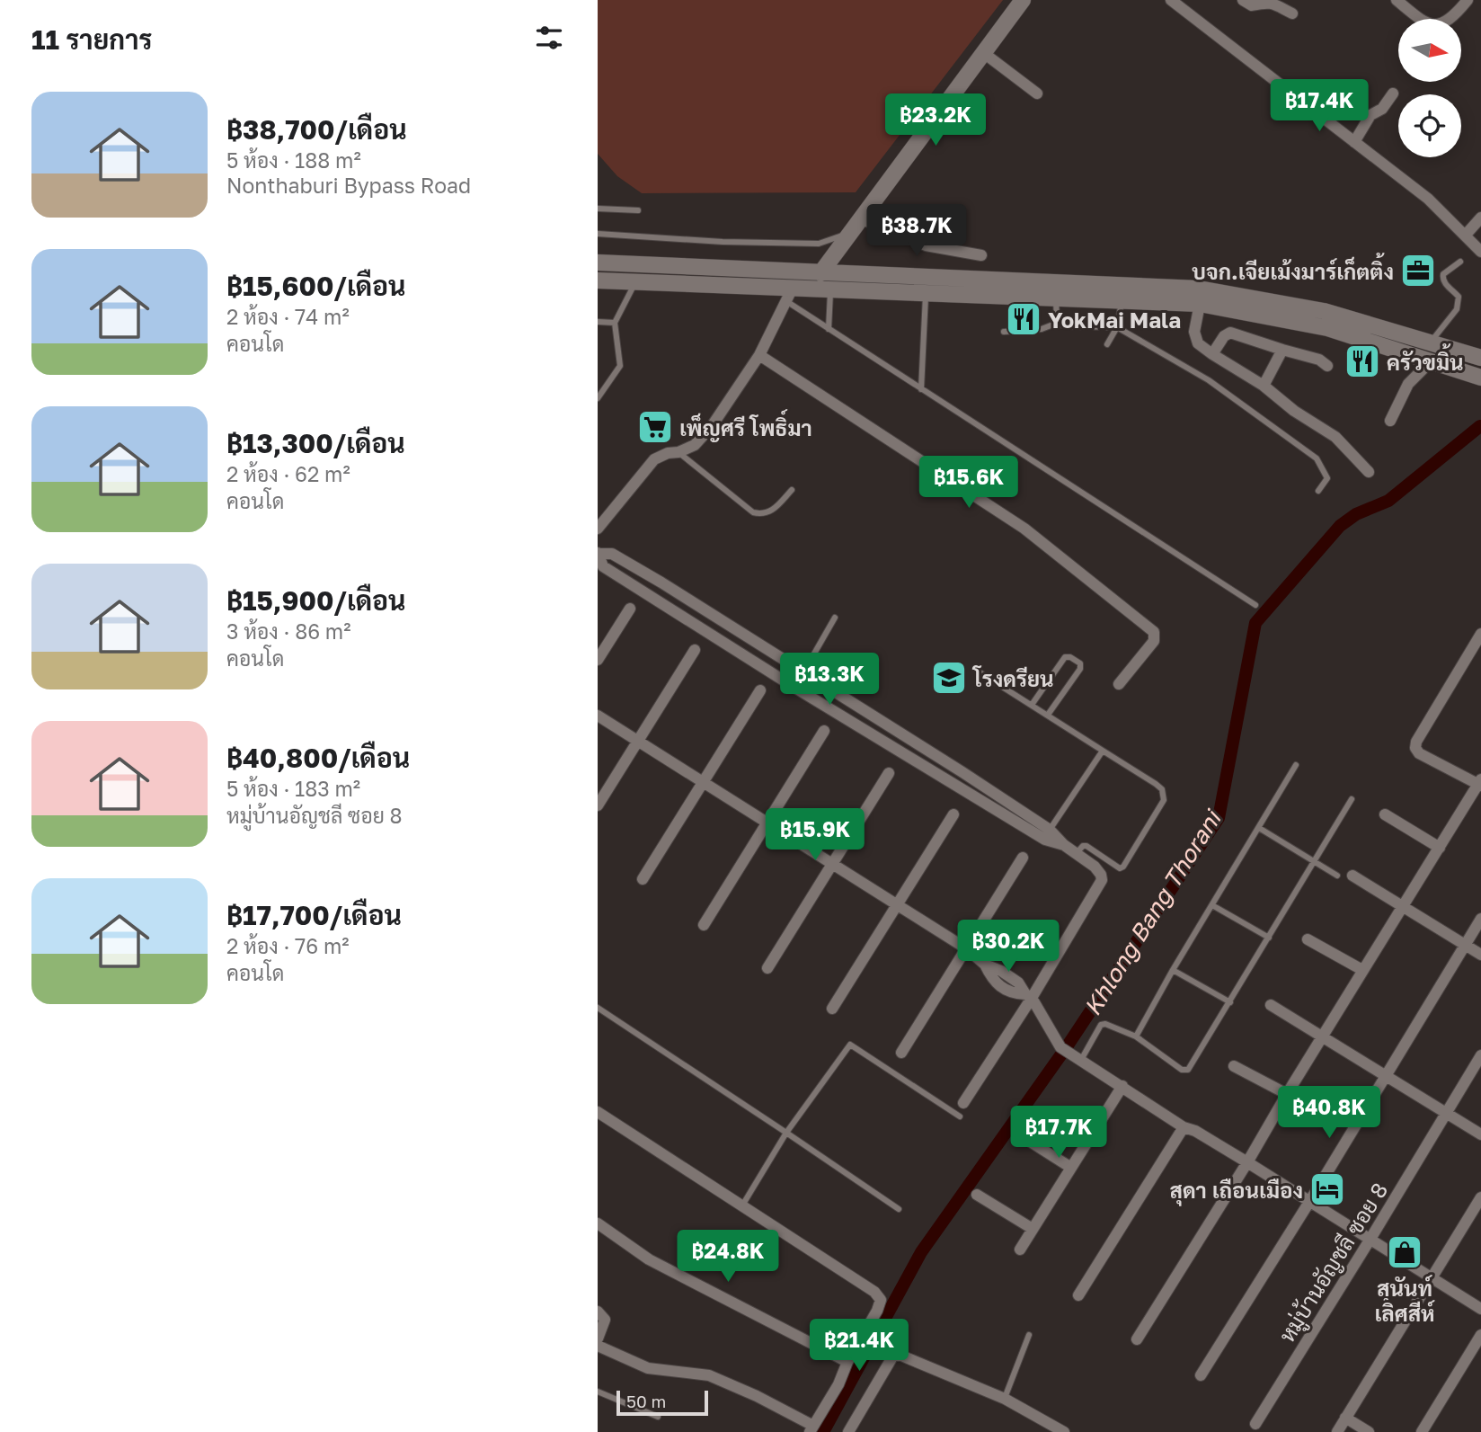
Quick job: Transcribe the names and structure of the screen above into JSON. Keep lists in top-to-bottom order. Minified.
{"streets":{"street":["หมู่บ้านอัญชลี ซอย 8"]},"water":["Khlong Bang Thorani"],"places":{"office":["บจก.เจียเม้งมาร์เก็ตติ้ง"],"restaurant":["YokMai Mala","ครัวขมิ้น"],"supermarket":["เพ็ญศรี โพธิ์มา"],"school or university":["โรงดรียน"],"hotel":["สุดา เถือนเมือง"],"shop":["สุนันท์ เลิศสีห์"]},"scale_bar":"50 m","north":"right","page":{"heading":"11 รายการ","list":[{"name":"฿38,700/เดือน","note":"5 ห้อง · 188 m² · Nonthaburi Bypass Road"},{"name":"฿15,600/เดือน","note":"2 ห้อง · 74 m² · คอนโด"},{"name":"฿13,300/เดือน","note":"2 ห้อง · 62 m² · คอนโด"},{"name":"฿15,900/เดือน","note":"3 ห้อง · 86 m² · คอนโด"},{"name":"฿40,800/เดือน","note":"5 ห้อง · 183 m² · หมู่บ้านอัญชลี ซอย 8"},{"name":"฿17,700/เดือน","note":"2 ห้อง · 76 m² · คอนโด"}],"price":["฿17.4K","฿23.2K","฿38.7K","฿15.6K","฿13.3K","฿15.9K","฿30.2K","฿40.8K","฿17.7K","฿24.8K","฿21.4K"],"scale":"50 m"}}
